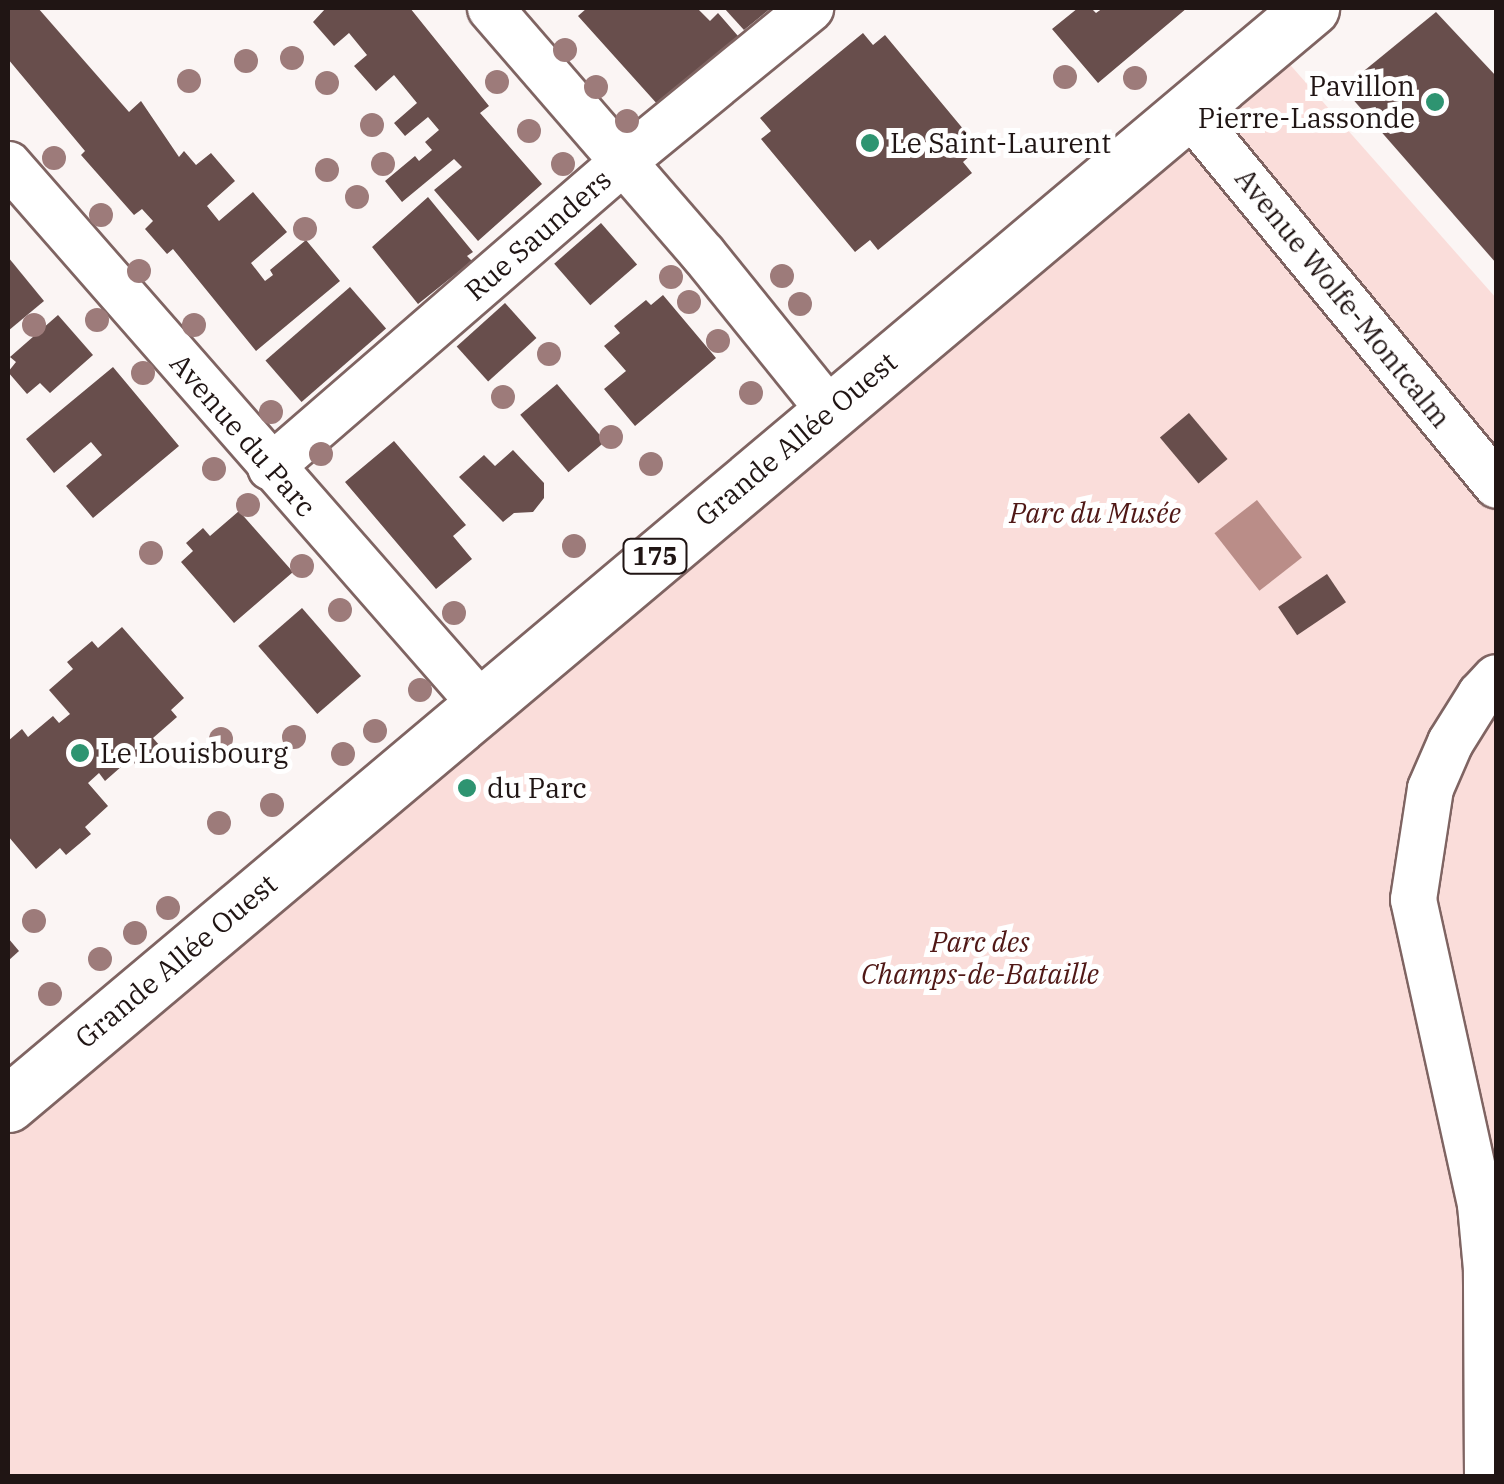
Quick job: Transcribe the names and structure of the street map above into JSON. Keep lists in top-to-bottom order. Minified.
{"streets":{"main road":["Grande Allée Ouest","175"],"street":["Rue Saunders","Avenue Wolfe-Montcalm","Avenue du Parc"]},"crossings":[["Rue Saunders","Avenue du Parc"],["Avenue Wolfe-Montcalm","Grande Allée Ouest"],["Avenue du Parc","Grande Allée Ouest"]],"parks":["Parc du Musée","Parc des Champs-de-Bataille"],"places":["Pavillon Pierre-Lassonde","Le Saint-Laurent","Le Louisbourg","du Parc"]}
